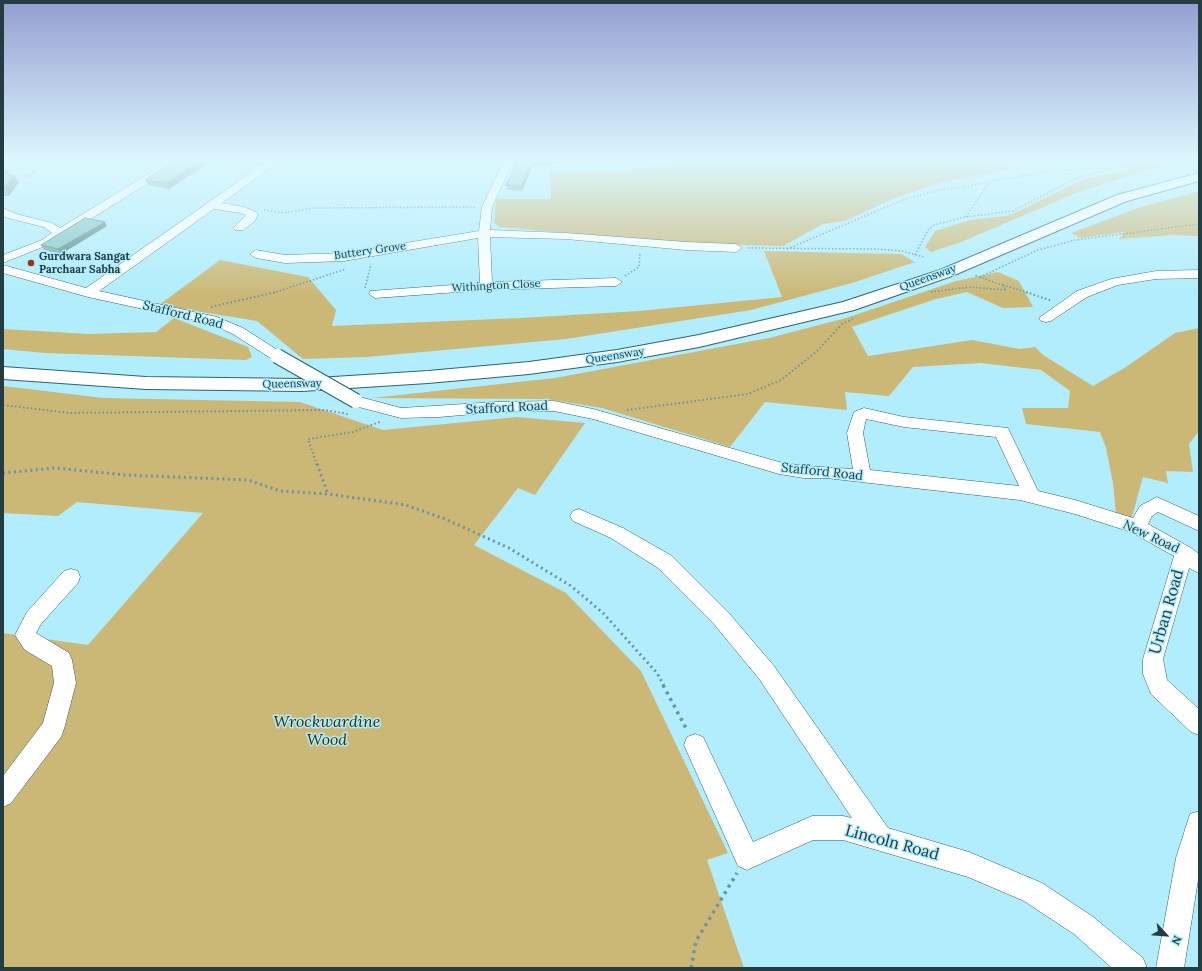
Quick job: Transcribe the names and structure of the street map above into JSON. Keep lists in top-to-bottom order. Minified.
{"streets":{"highway":["Queensway"],"street":["Buttery Grove","Withington Close","Stafford Road","New Road","Urban Road","Lincoln Road"]},"crossings":[["Stafford Road","New Road"],["New Road","Urban Road"]],"parks":["Wrockwardine Wood"],"places":["Gurdwara Sangat Parchaar Sabha"],"north":"bottom right"}
